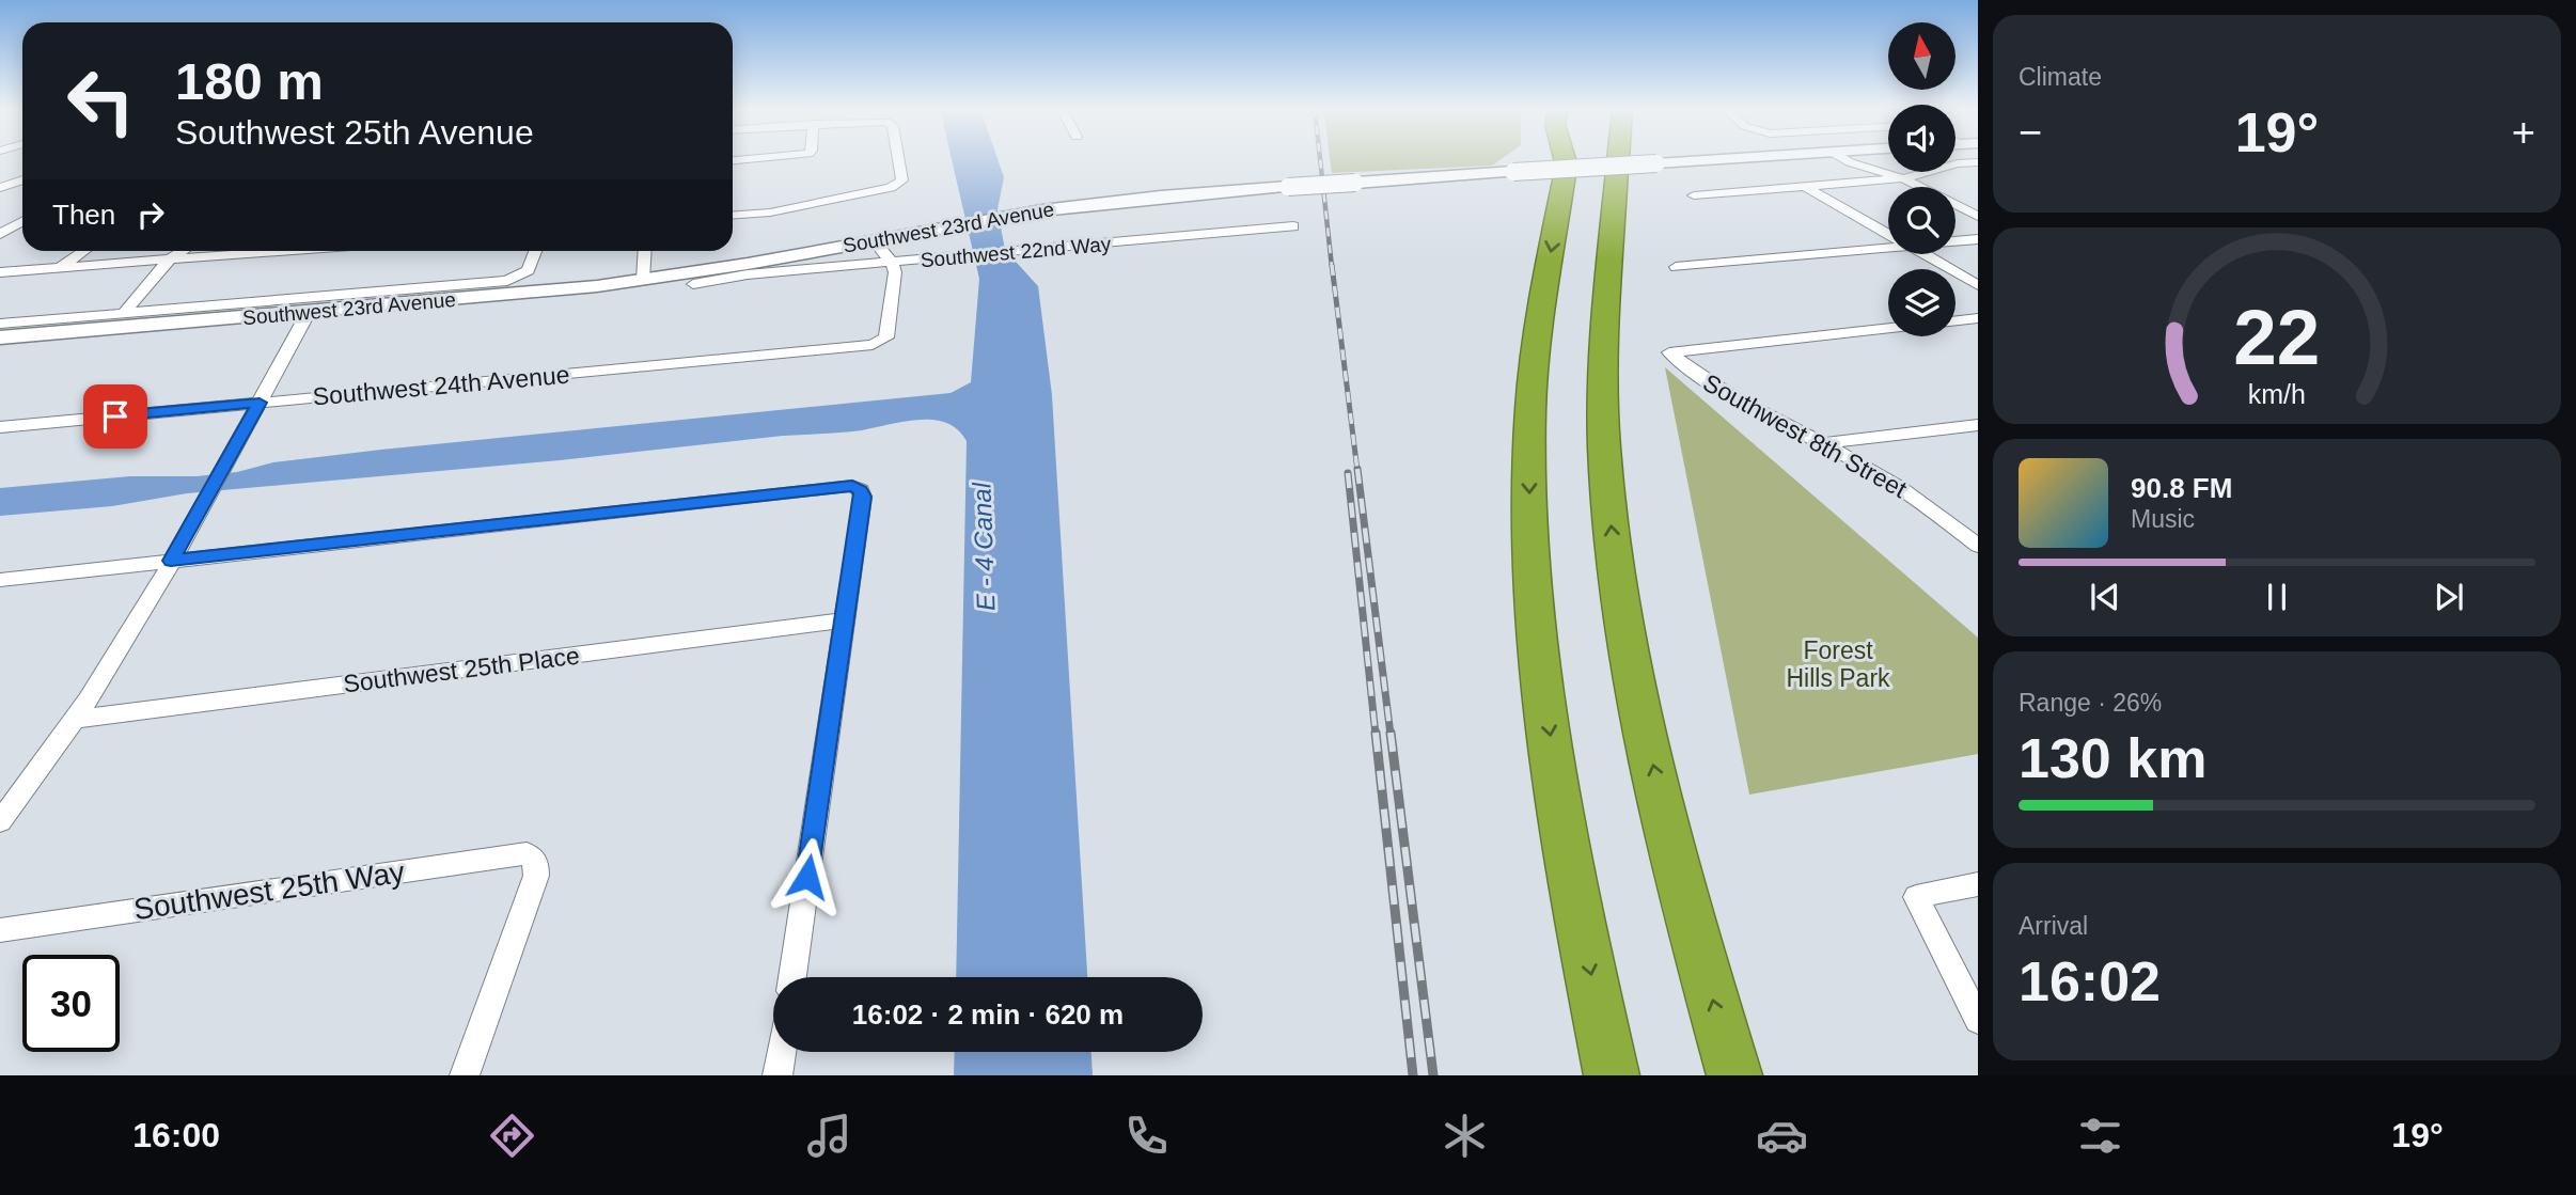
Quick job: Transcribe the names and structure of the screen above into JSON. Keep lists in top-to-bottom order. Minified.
{"streets":{"street":["Southwest 23rd Avenue","Southwest 22nd Way","Southwest 24th Avenue","Southwest 8th Street","Southwest 25th Place","Southwest 25th Way"]},"crossings":[["Southwest 22nd Way","Southwest 24th Avenue"]],"water":["E - 4 Canal"],"parks":["Forest Hills Park"],"north":"top","page":{"tile":["Climate",["Range · 26%","130 km"],["Arrival","16:02"]],"turn":["180 m","Southwest 25th Avenue"],"heat":["−","19°","+"],"then":"Then","song":["90.8 FM","Music"],"limit":"30","trip":"16:02 · 2 min · 620 m","tabs":["16:00","19°"],"gauge":["22","km/h"]}}
